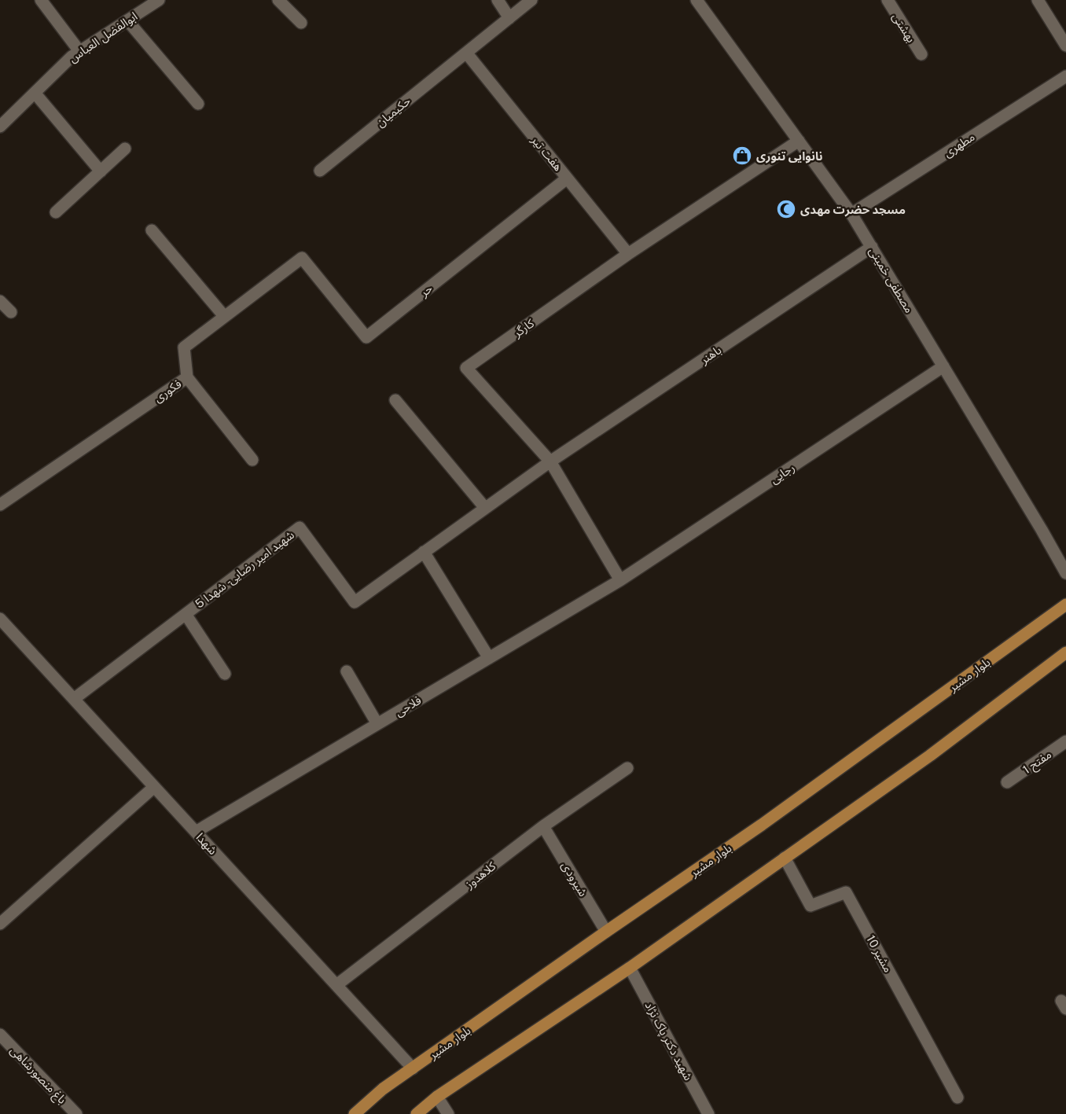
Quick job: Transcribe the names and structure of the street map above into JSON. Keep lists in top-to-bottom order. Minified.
{"streets":{"main road":["بلوار مشیر"],"street":["بهشتی","ابوالفضل العباس","حکیمیان","مطهری","هفت تیر","مصطفی خمینی","حر","کارگر","باهنر","فکوری","رجایی","شهید امیر رضایی- شهدا 5","فلاحی","مفتح 1","شهدا","کلاهدوز","شیرودی","مشیر 10","شهید دکتر پاک نژاد","باغ منصورشاهی"]},"crossings":[["حکیمیان","هفت تیر"],["مطهری","مصطفی خمینی"],["هفت تیر","حر"],["هفت تیر","کارگر"],["مصطفی خمینی","کارگر"],["مصطفی خمینی","باهنر"],["مصطفی خمینی","رجایی"],["حر","فکوری"],["کارگر","باهنر"],["کارگر","رجایی"],["کارگر","شهید امیر رضایی- شهدا 5"],["کارگر","فلاحی"],["باهنر","شهید امیر رضایی- شهدا 5"],["رجایی","فلاحی"],["شهید امیر رضایی- شهدا 5","شهدا"],["بلوار مشیر","شهدا"],["بلوار مشیر","شیرودی"],["فلاحی","شهدا"],["شهدا","کلاهدوز"],["کلاهدوز","شیرودی"]],"places":{"shop":["نانوایی تنوری"],"mosque":["مسجد حضرت مهدی"]}}
